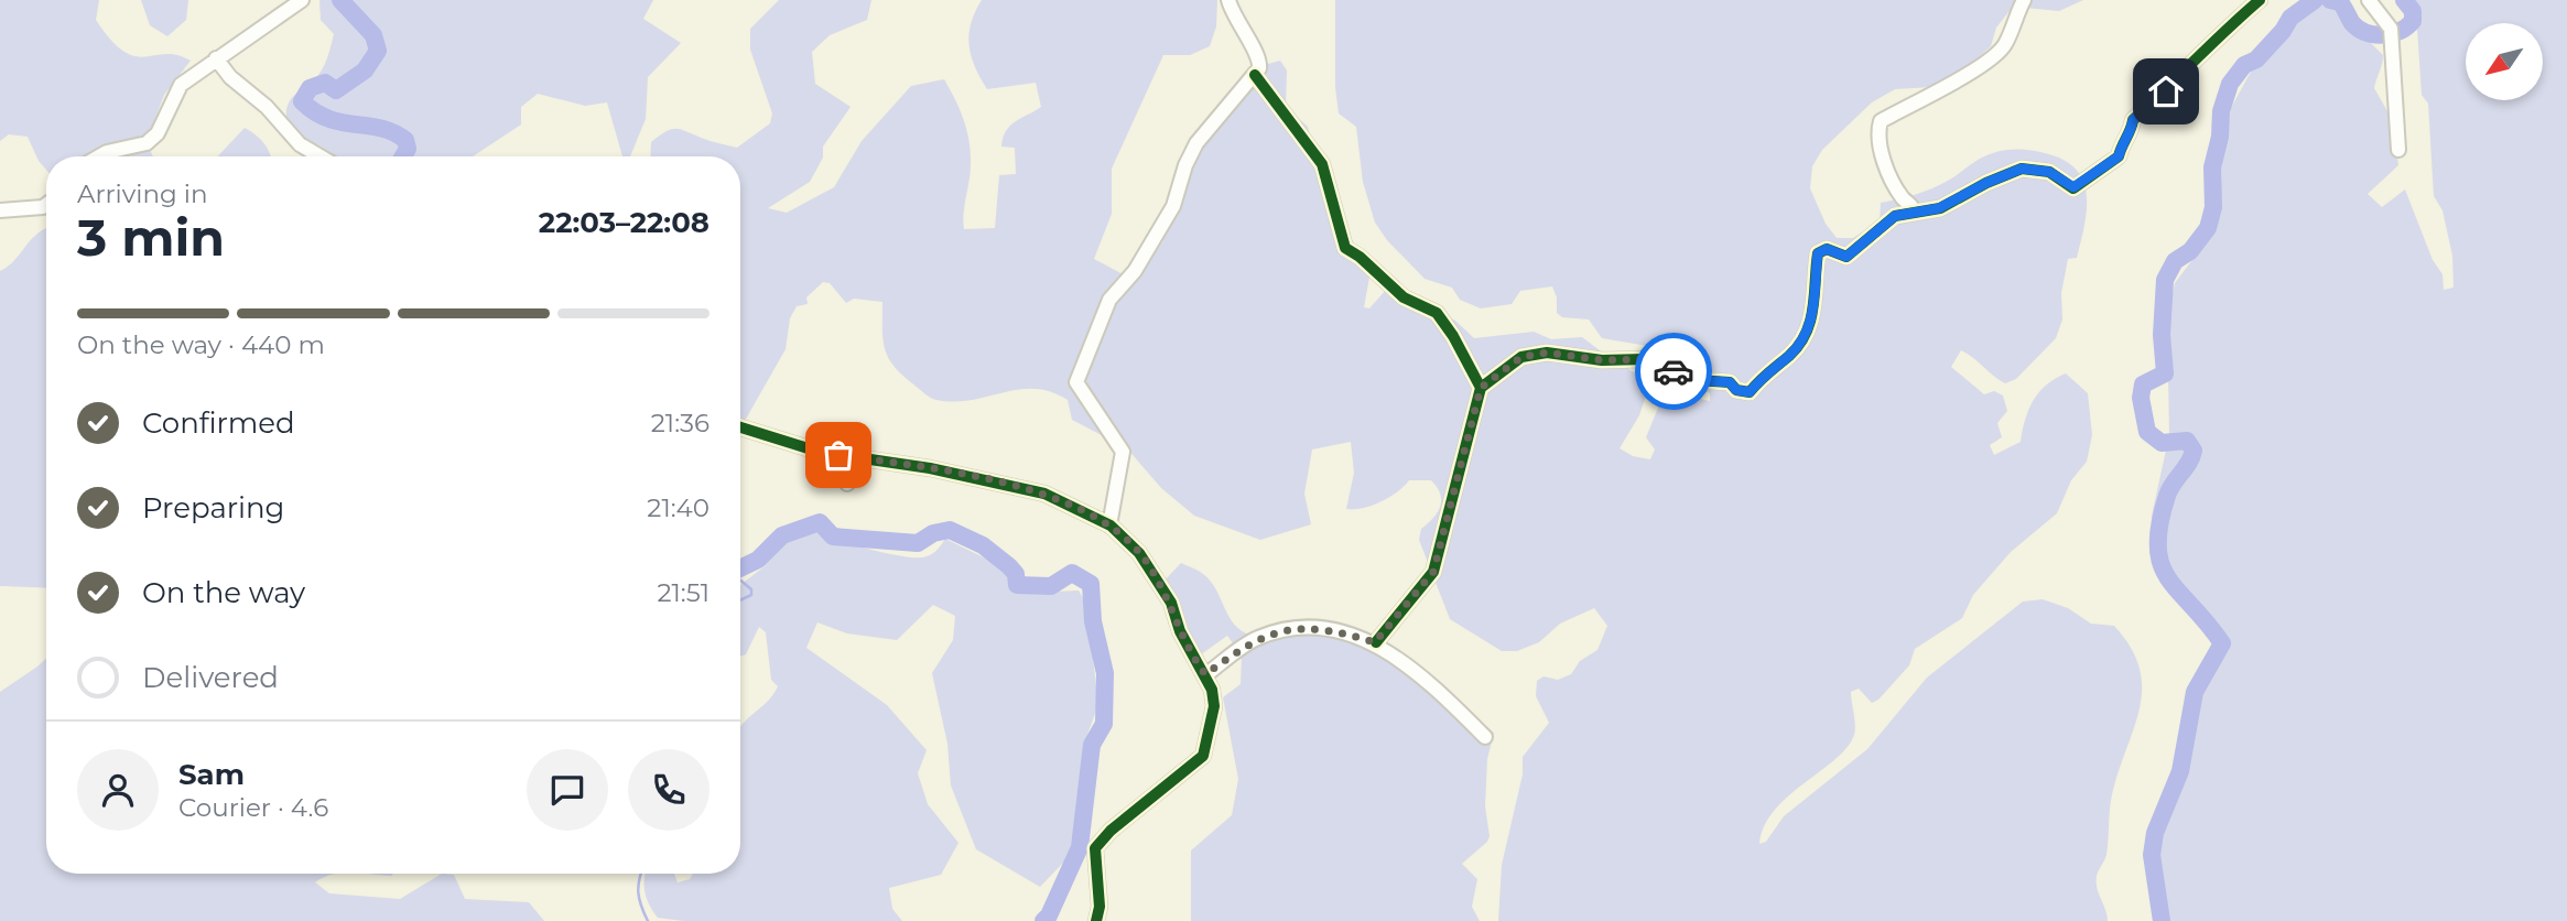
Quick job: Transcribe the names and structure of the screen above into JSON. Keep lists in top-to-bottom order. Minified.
{"north":"bottom left","page":{"heading":["3 min","Arriving in","22:03–22:08"],"panel":["Sam","Courier · 4.6"],"bar":"On the way · 440 m","list":[["Confirmed","21:36"],["Preparing","21:40"],["On the way","21:51"],"Delivered"]}}
